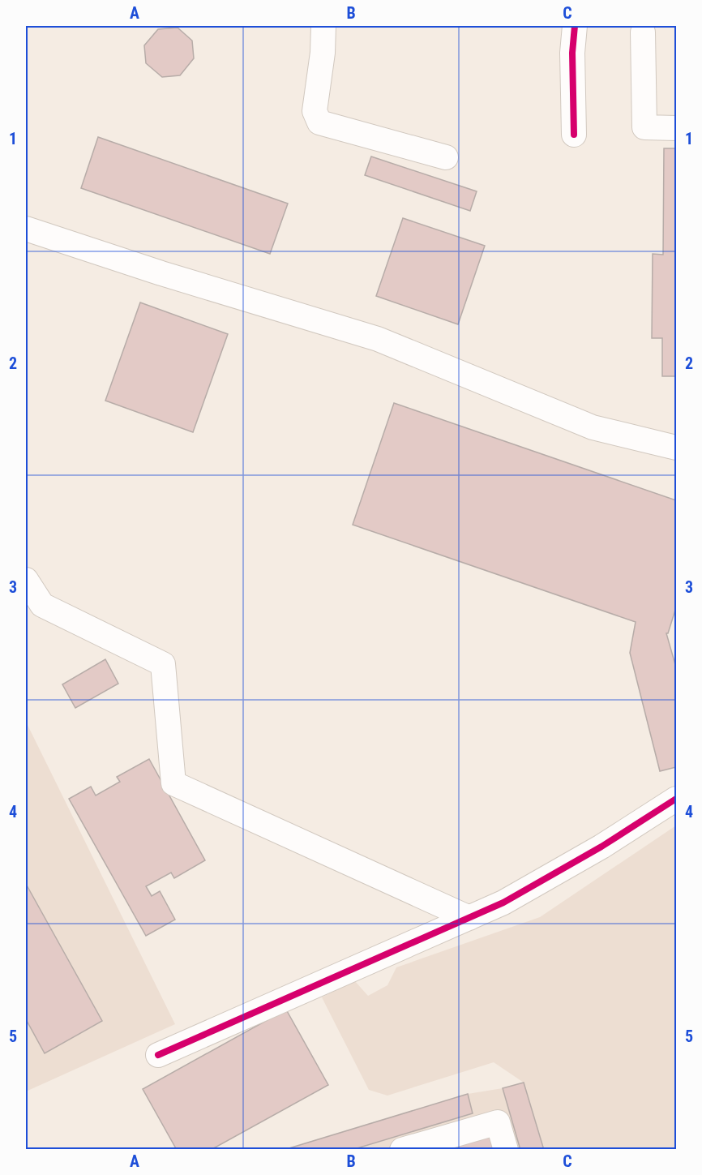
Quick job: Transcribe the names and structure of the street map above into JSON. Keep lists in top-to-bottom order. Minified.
{"grid":{"columns":["A","B","C"],"rows":["1","2","3","4","5"]}}
